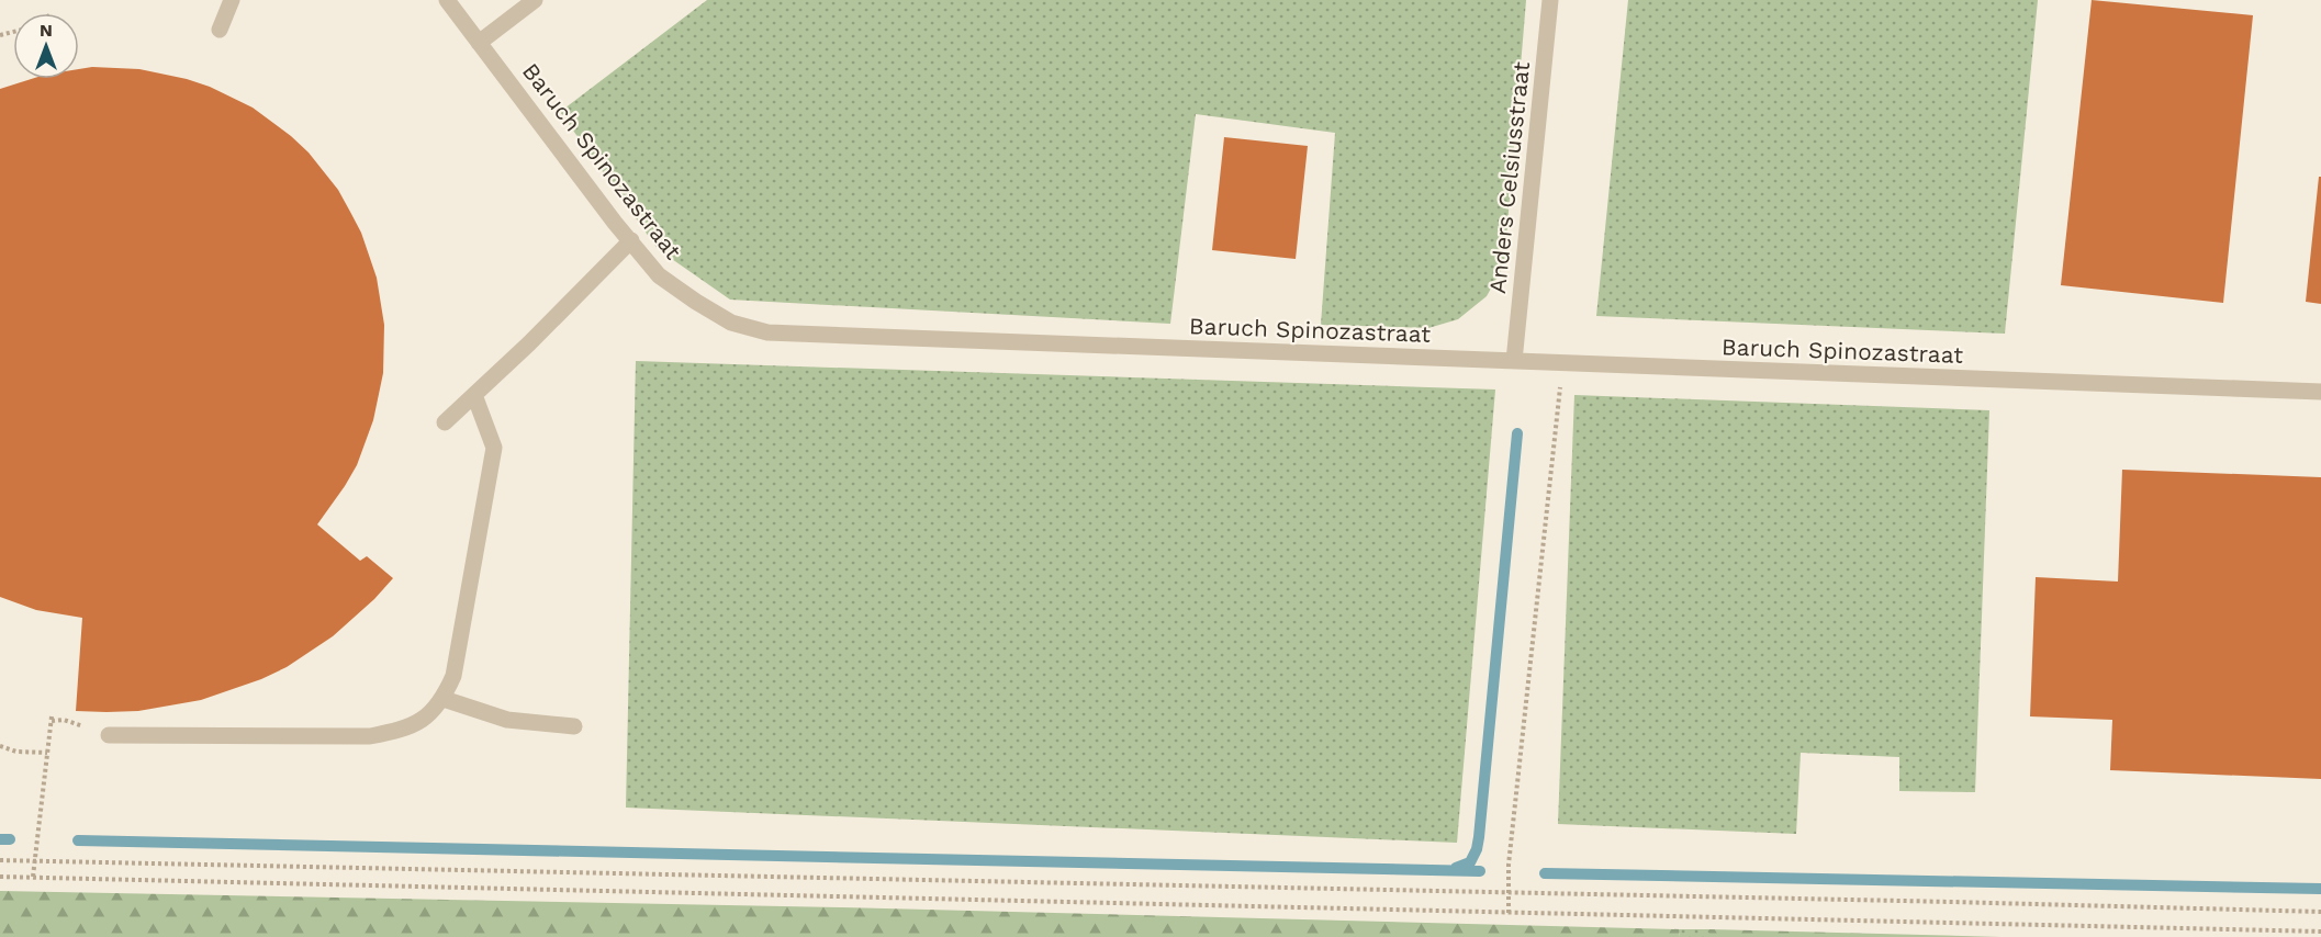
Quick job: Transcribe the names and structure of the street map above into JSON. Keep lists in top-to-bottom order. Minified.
{"streets":{"street":["Baruch Spinozastraat","Anders Celsiusstraat"]},"crossings":[["Baruch Spinozastraat","Anders Celsiusstraat"]],"north":"top"}
